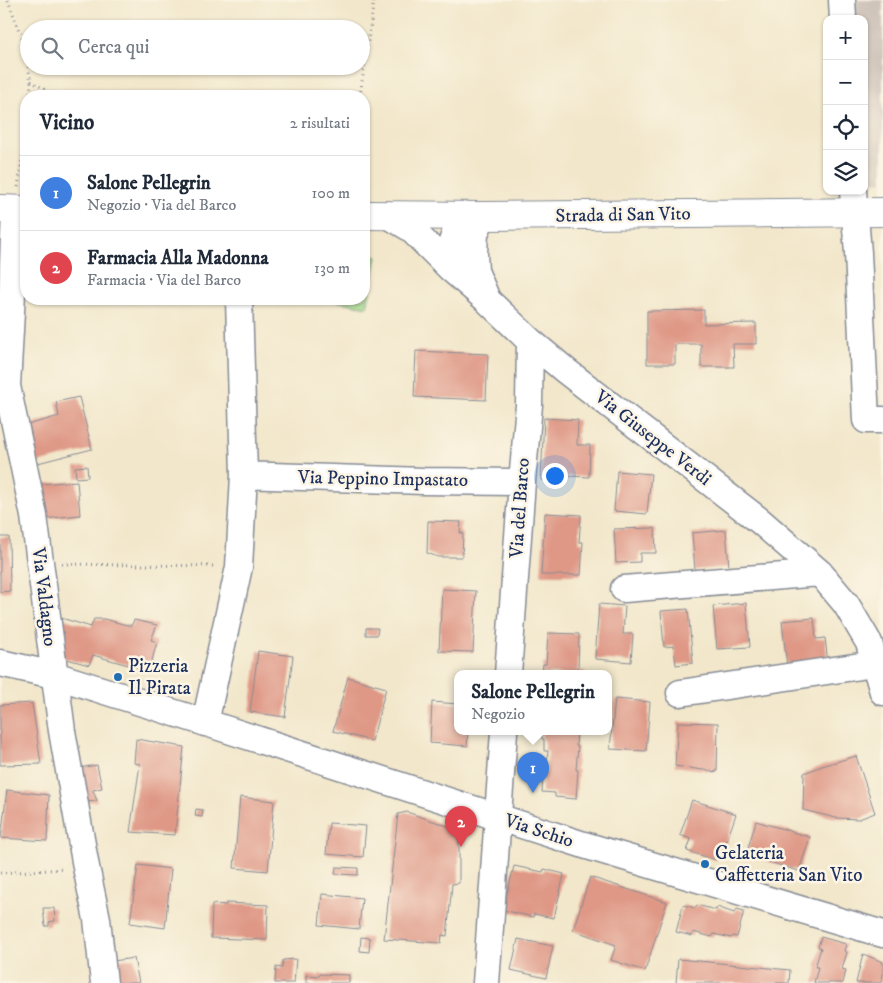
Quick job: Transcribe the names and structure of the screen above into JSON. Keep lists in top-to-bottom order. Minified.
{"streets":{"main road":["Strada di San Vito"],"street":["Via Giuseppe Verdi","Via Peppino Impastato","Via del Barco","Via Valdagno","Via Schio"]},"crossings":[["Strada di San Vito","Via Giuseppe Verdi"],["Via Giuseppe Verdi","Via del Barco"],["Via Peppino Impastato","Via del Barco"],["Via Valdagno","Via Schio"]],"places":["Pizzeria Il Pirata","Gelateria Caffetteria San Vito"],"page":{"map_buttons":["+","−"],"search":"Cerca qui","heading":["Vicino","2 risultati"],"list":[{"mark":"1","name":"Salone Pellegrin","note":"Negozio · Via del Barco","value":"100 m"},{"mark":"2","name":"Farmacia Alla Madonna","note":"Farmacia · Via del Barco","value":"130 m"}],"popup":["Salone Pellegrin","Negozio"],"pins":["1","2"]}}
